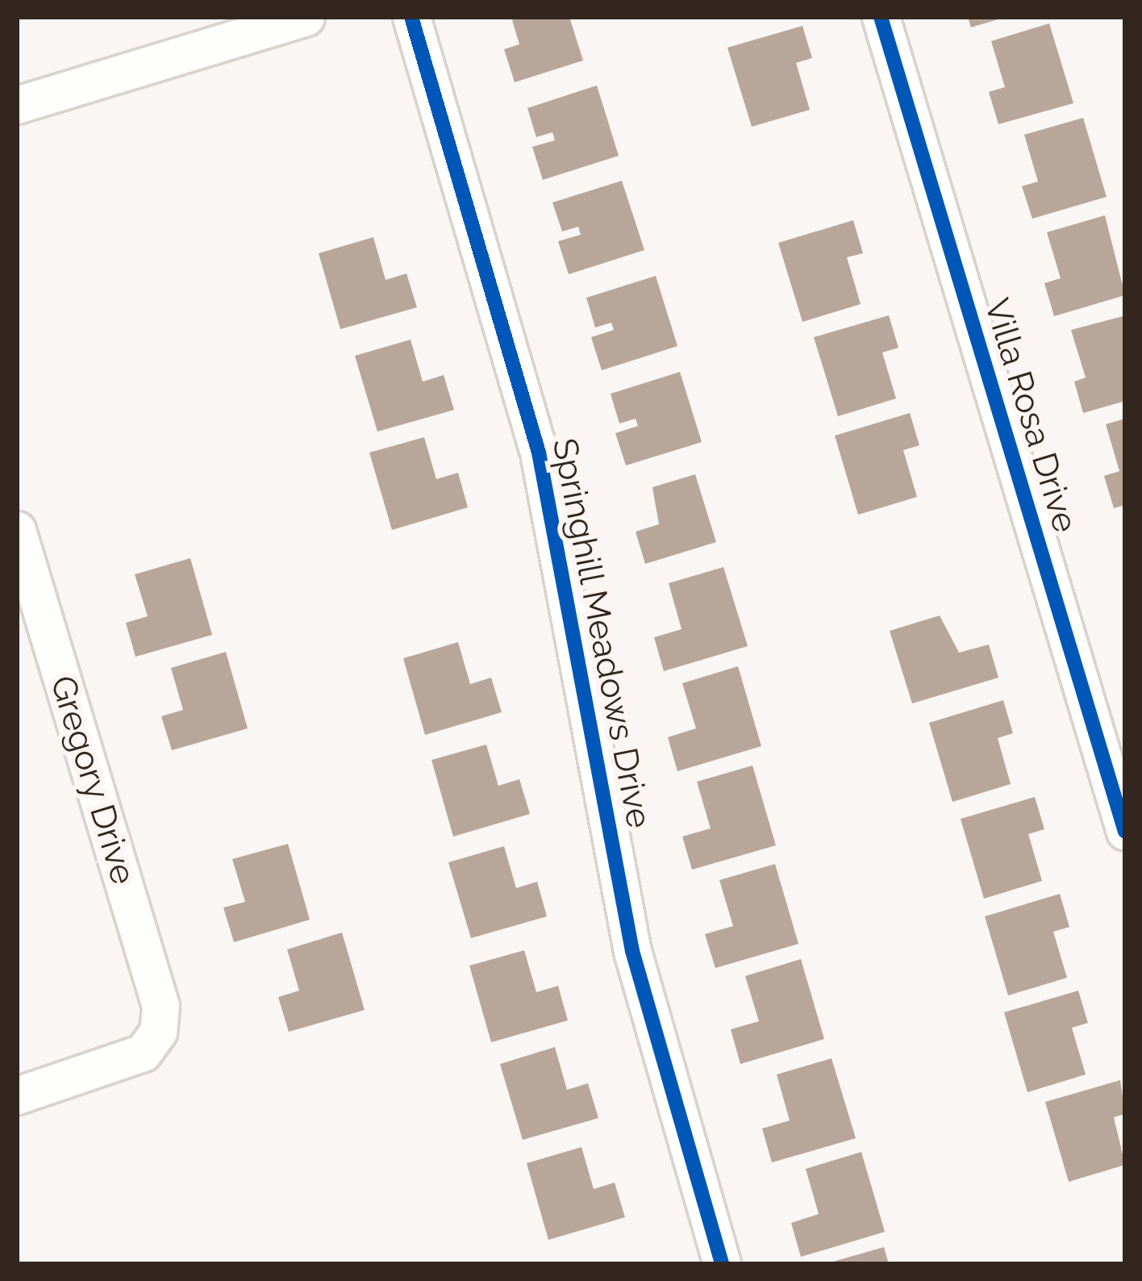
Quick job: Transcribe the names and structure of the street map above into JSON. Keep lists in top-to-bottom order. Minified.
{"streets":{"street":["Villa Rosa Drive","Springhill Meadows Drive","Gregory Drive"]}}
